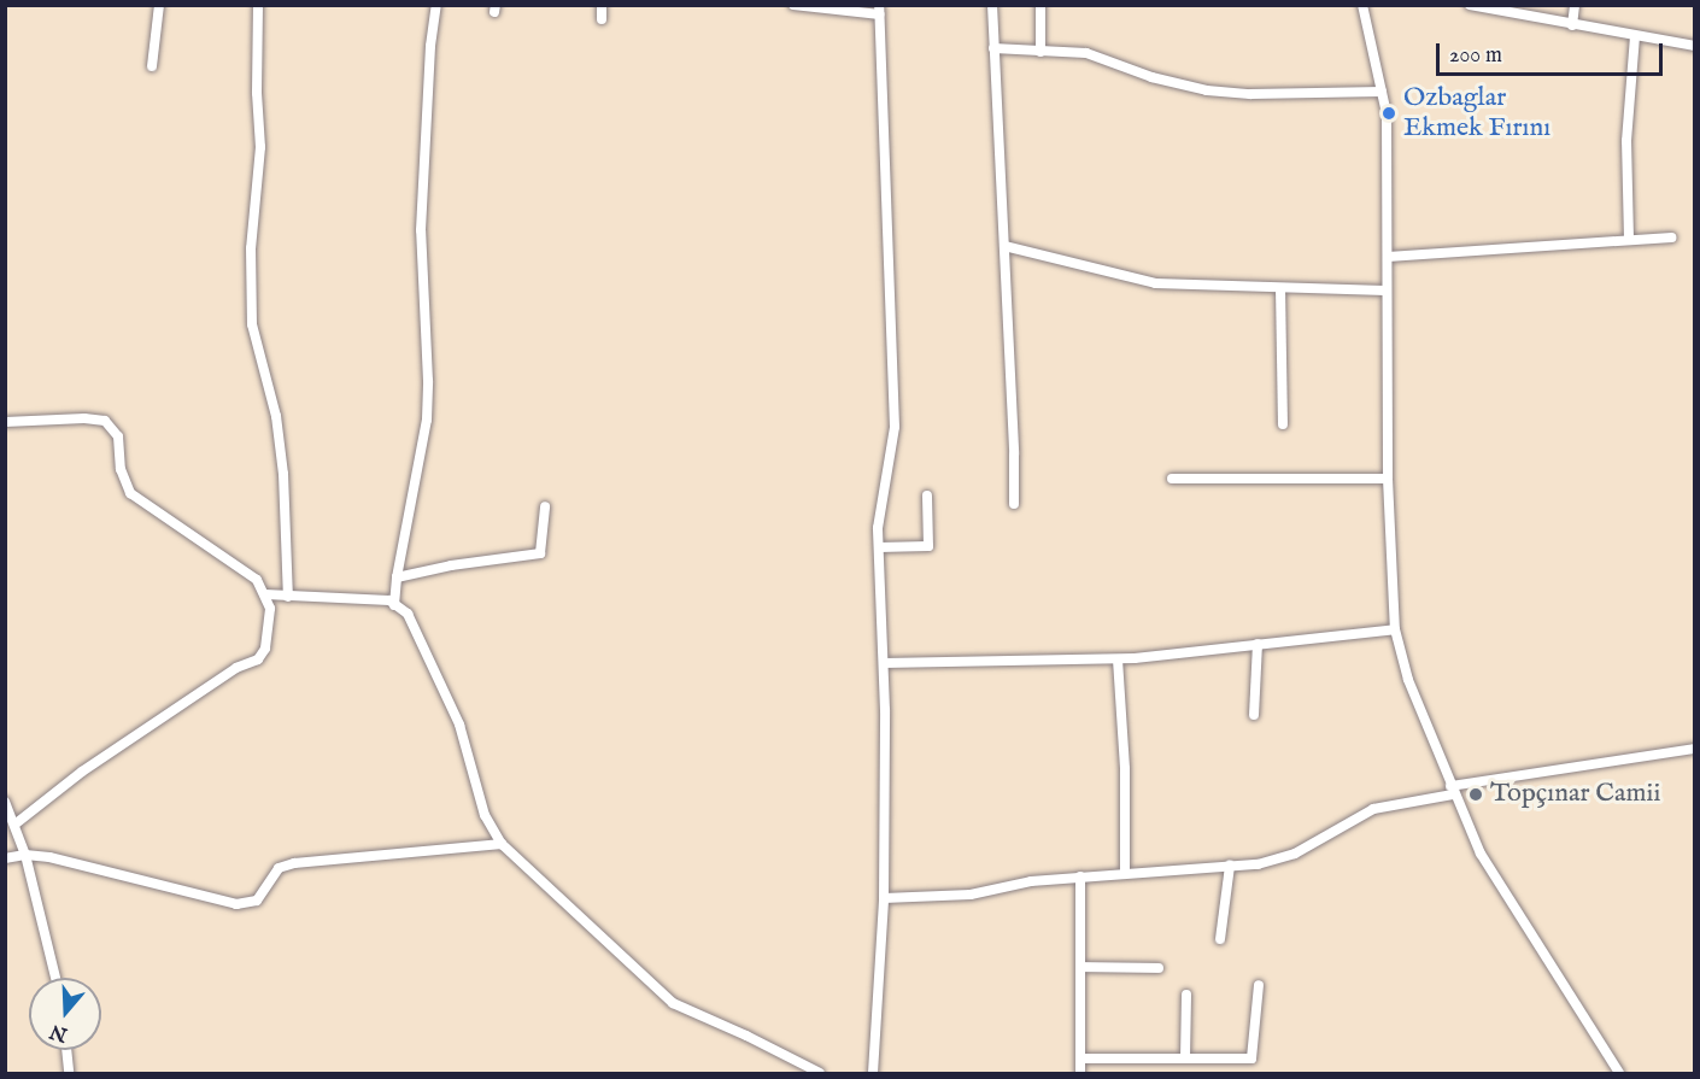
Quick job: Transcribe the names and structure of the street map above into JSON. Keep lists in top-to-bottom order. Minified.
{"places":["Ozbaglar Ekmek Fırını","Topçınar Camii"],"scale_bar":"200 m","north":"bottom"}
